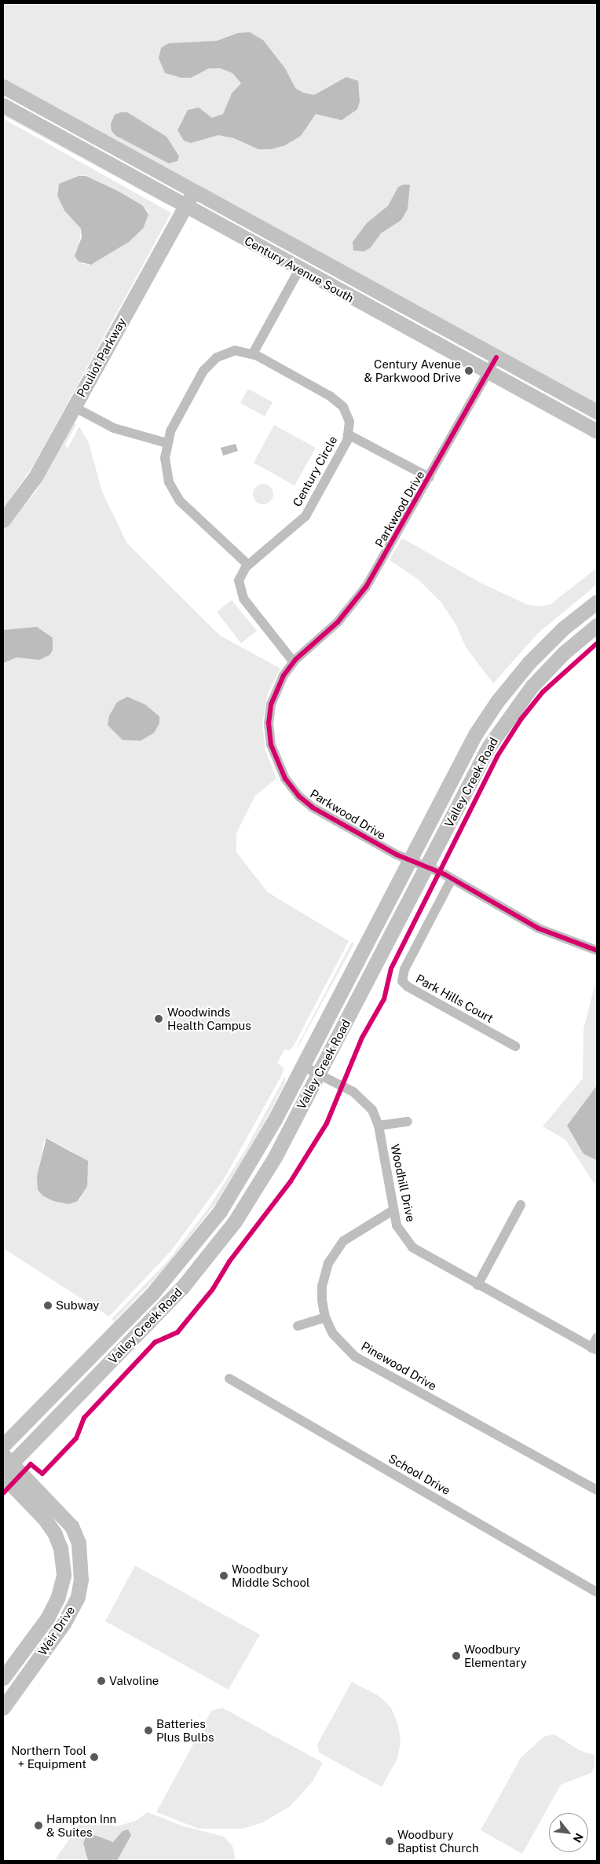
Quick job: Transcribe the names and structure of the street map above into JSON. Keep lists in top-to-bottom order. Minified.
{"streets":{"main road":["Century Avenue South","Pouliot Parkway","Valley Creek Road","Weir Drive"],"street":["Century Circle","Parkwood Drive","Park Hills Court","Woodhill Drive","Pinewood Drive","School Drive"]},"crossings":[["Century Avenue South","Pouliot Parkway"],["Century Avenue South","Parkwood Drive"],["Century Circle","Parkwood Drive"],["Parkwood Drive","Valley Creek Road"],["Parkwood Drive","Park Hills Court"],["Valley Creek Road","Woodhill Drive"],["Valley Creek Road","Weir Drive"],["Woodhill Drive","Pinewood Drive"]],"places":["Century Avenue & Parkwood Drive","Woodwinds Health Campus","Subway","Woodbury Middle School","Woodbury Elementary","Valvoline","Batteries Plus Bulbs","Northern Tool + Equipment","Hampton Inn & Suites","Woodbury Baptist Church"],"north":"bottom right"}
